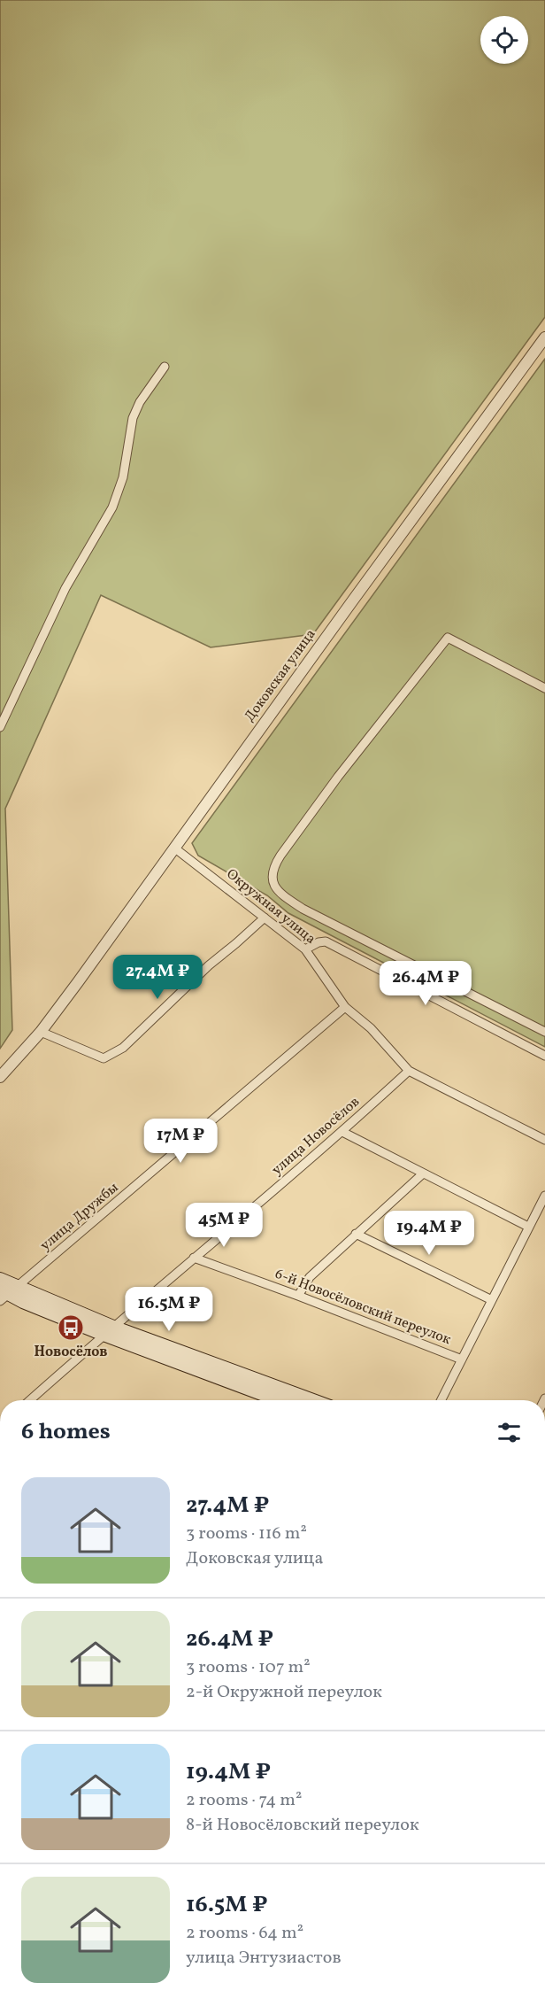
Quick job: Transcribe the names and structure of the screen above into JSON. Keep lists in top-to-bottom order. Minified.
{"streets":{"street":["Доковская улица","Окружная улица","улица Новосёлов","улица Дружбы","6-й Новосёловский переулок"]},"crossings":[["Доковская улица","Окружная улица"],["Окружная улица","улица Новосёлов"],["Окружная улица","улица Дружбы"],["улица Новосёлов","6-й Новосёловский переулок"]],"places":{"bus stop":["Новосёлов"]},"page":{"price":["27.4M ₽","26.4M ₽","17M ₽","45M ₽","19.4M ₽","16.5M ₽"],"heading":"6 homes","list":[{"name":"27.4M ₽","note":"3 rooms · 116 m² · Доковская улица"},{"name":"26.4M ₽","note":"3 rooms · 107 m² · 2-й Окружной переулок"},{"name":"19.4M ₽","note":"2 rooms · 74 m² · 8-й Новосёловский переулок"},{"name":"16.5M ₽","note":"2 rooms · 64 m² · улица Энтузиастов"}]}}
